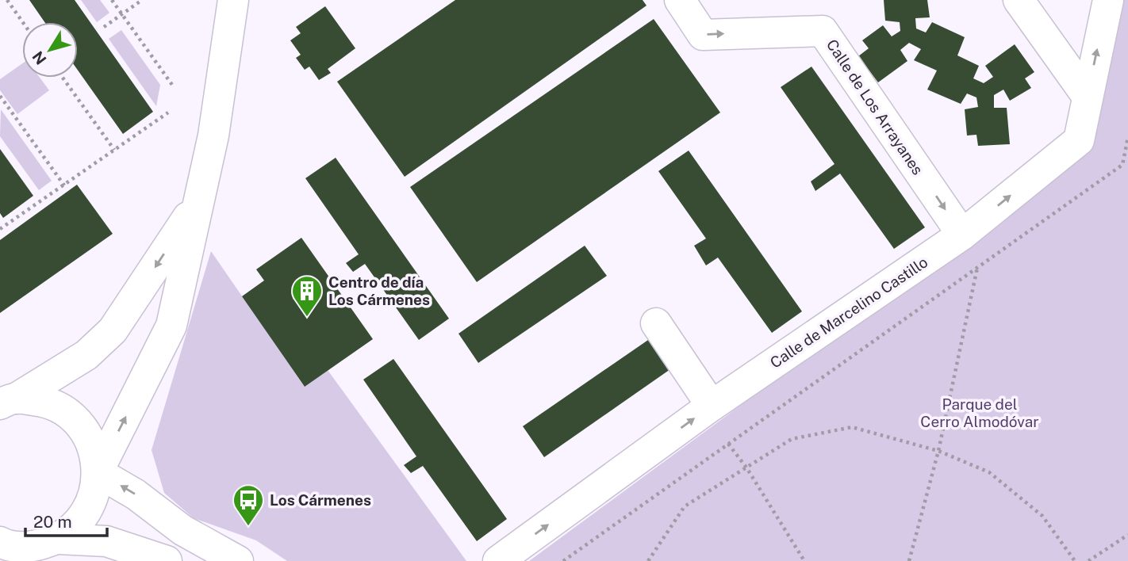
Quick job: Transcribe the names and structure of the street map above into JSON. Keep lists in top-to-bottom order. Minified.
{"streets":{"street":["Calle de Los Arrayanes","Calle de Marcelino Castillo"]},"crossings":[["Calle de Los Arrayanes","Calle de Marcelino Castillo"]],"one_way":["Calle de Los Arrayanes","Calle de Marcelino Castillo"],"parks":["Parque del Cerro Almodóvar"],"places":{"building":["Centro de día Los Cármenes"],"bus stop":["Los Cármenes"]},"scale_bar":"20 m","north":"bottom left"}
